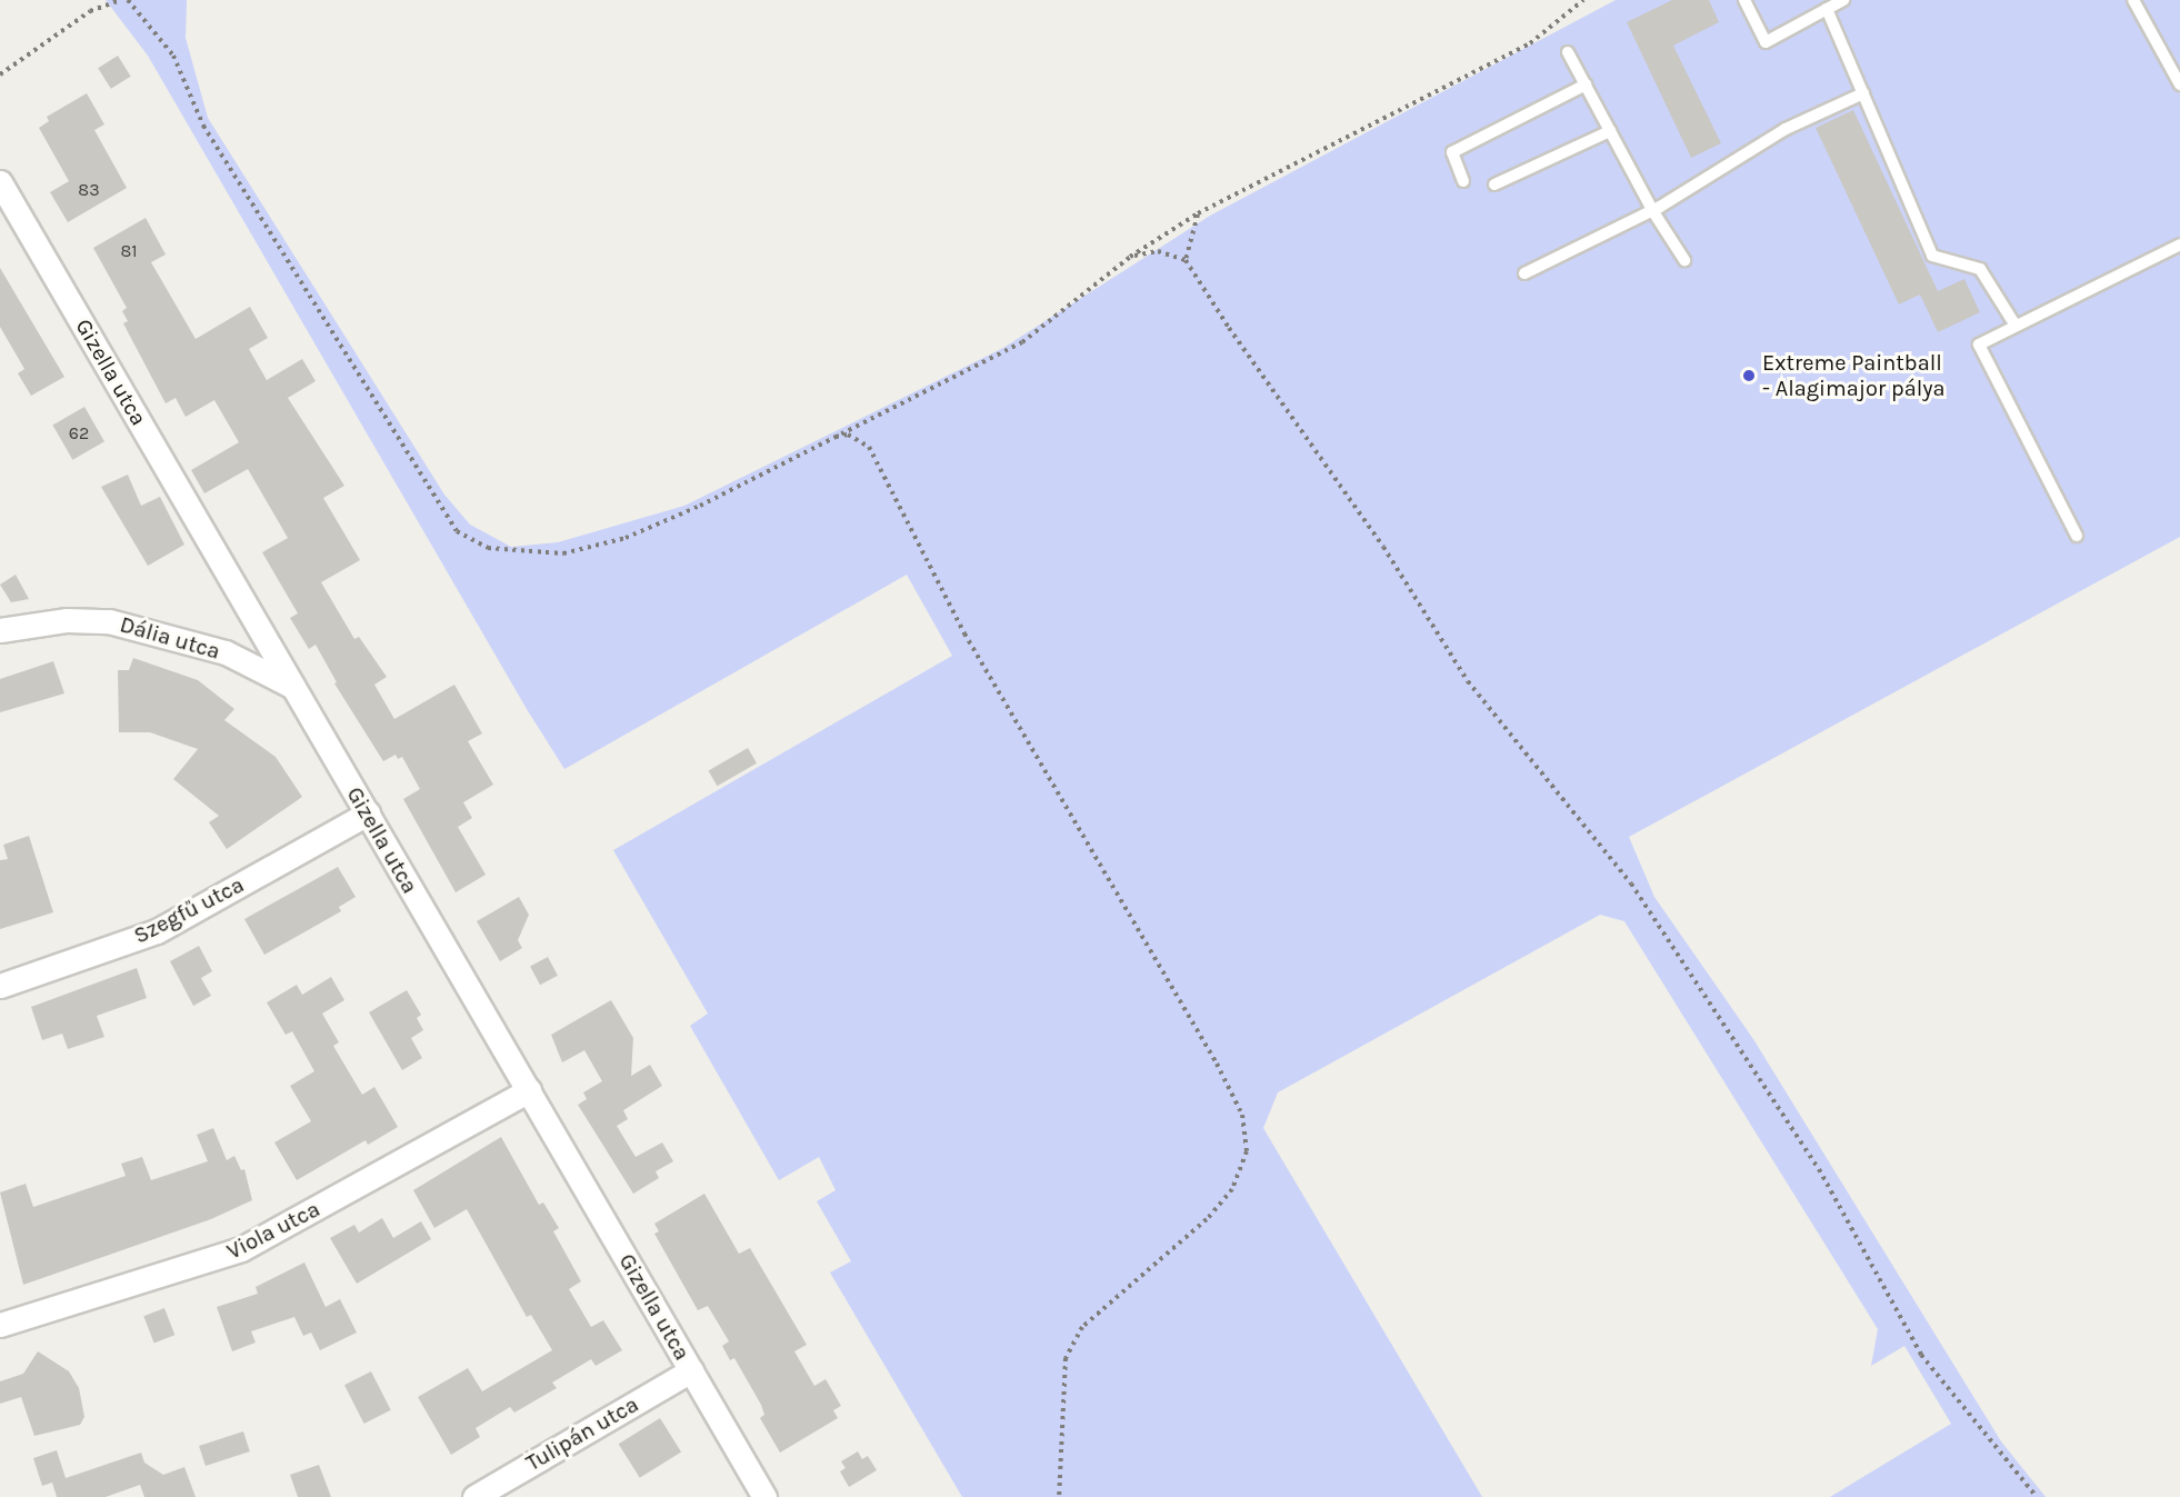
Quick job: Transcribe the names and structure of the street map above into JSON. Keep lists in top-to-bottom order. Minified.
{"streets":{"street":["Gizella utca","Dália utca","Szegfű utca","Viola utca","Tulipán utca"]},"crossings":[["Gizella utca","Dália utca"],["Gizella utca","Szegfű utca"],["Gizella utca","Viola utca"],["Gizella utca","Tulipán utca"]],"places":["Extreme Paintball - Alagimajor pálya"],"house_numbers":["83","81","62"]}
